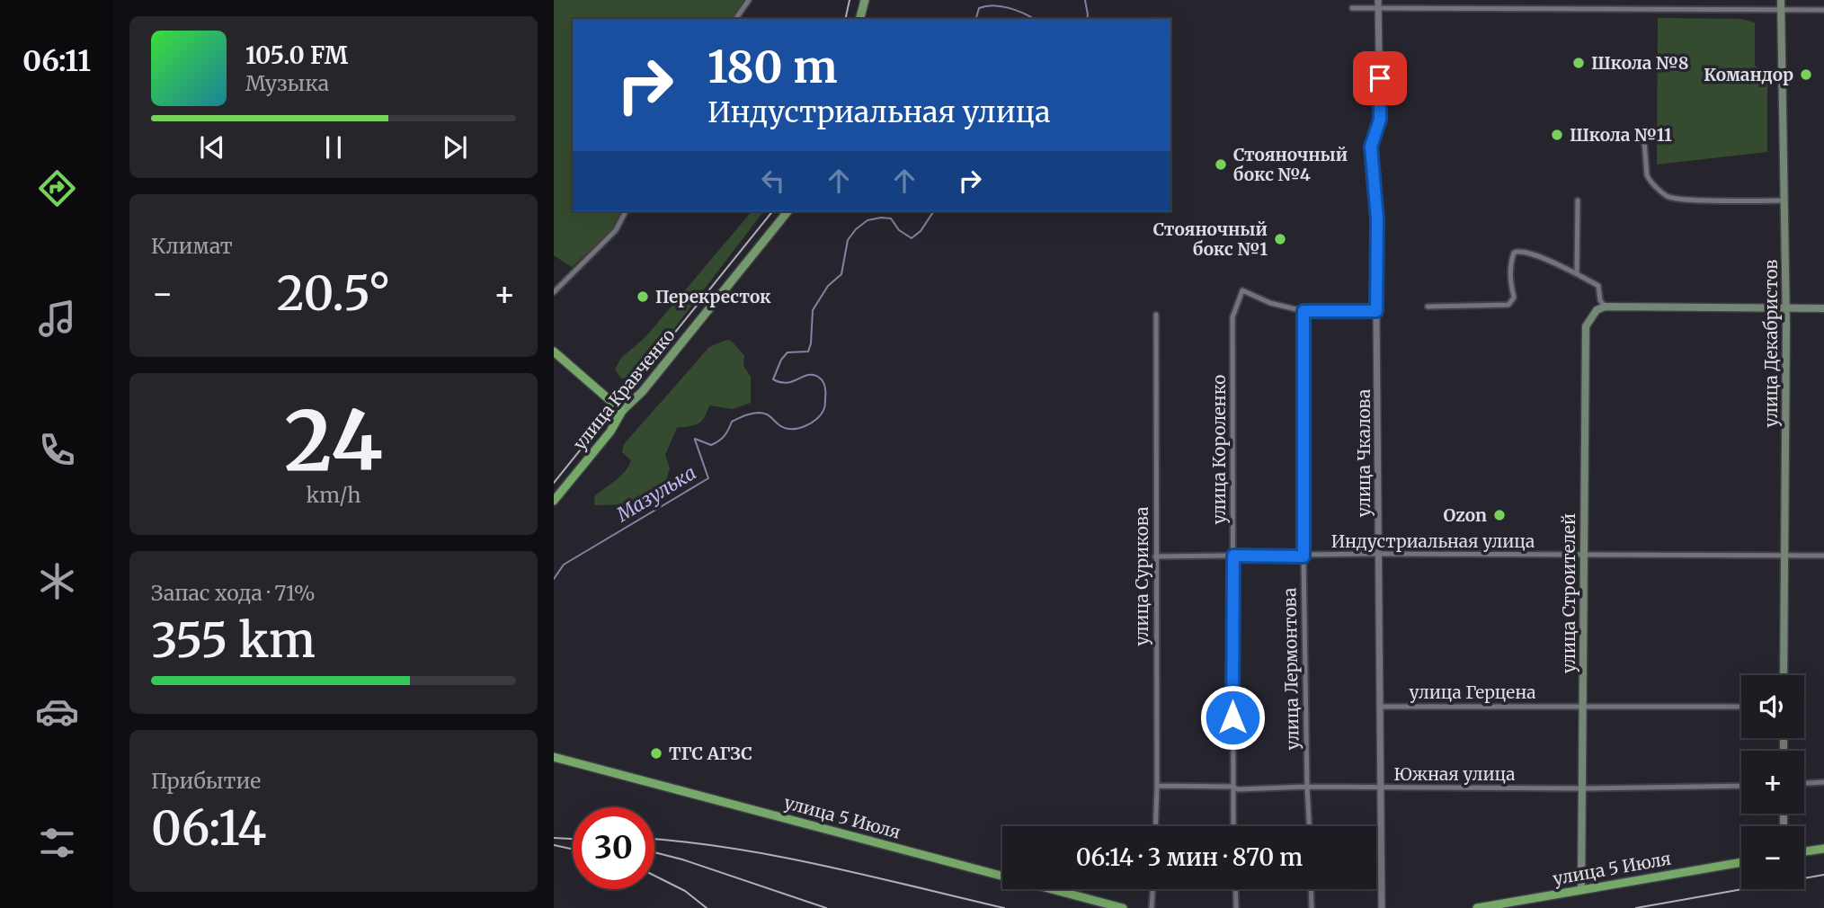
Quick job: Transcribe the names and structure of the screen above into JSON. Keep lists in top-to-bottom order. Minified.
{"streets":{"highway":["улица Кравченко","улица 5 Июля"],"main road":["улица Декабристов","улица Строителей"],"street":["улица Короленко","улица Чкалова","Индустриальная улица","улица Сурикова","улица Лермонтова","улица Герцена","Южная улица"]},"crossings":[["улица Декабристов","Индустриальная улица"],["улица Короленко","Индустриальная улица"],["улица Короленко","улица Лермонтова"],["улица Короленко","Южная улица"],["улица Чкалова","Индустриальная улица"],["улица Чкалова","улица Герцена"],["улица Чкалова","Южная улица"],["Индустриальная улица","улица Сурикова"],["Индустриальная улица","улица Строителей"],["Индустриальная улица","улица Лермонтова"],["улица Сурикова","Южная улица"],["улица Строителей","улица Герцена"],["улица Строителей","Южная улица"],["улица Строителей","улица 5 Июля"],["улица Лермонтова","Южная улица"]],"water":["Мазулька"],"places":["Школа №8","Командор","Школа №11","Стояночный бокс №4","Стояночный бокс №1","Перекресток","Ozon","ТГС АГЗС"],"page":{"tabs":"06:11","turn":["180 m","Индустриальная улица"],"song":["105.0 FM","Музыка"],"tile":["Климат",["24","km/h"],["Запас хода · 71%","355 km"],["Прибытие","06:14"]],"heat":["−","20.5°","+"],"map_buttons":["+","−"],"limit":"30","trip":"06:14 · 3 мин · 870 m"}}
